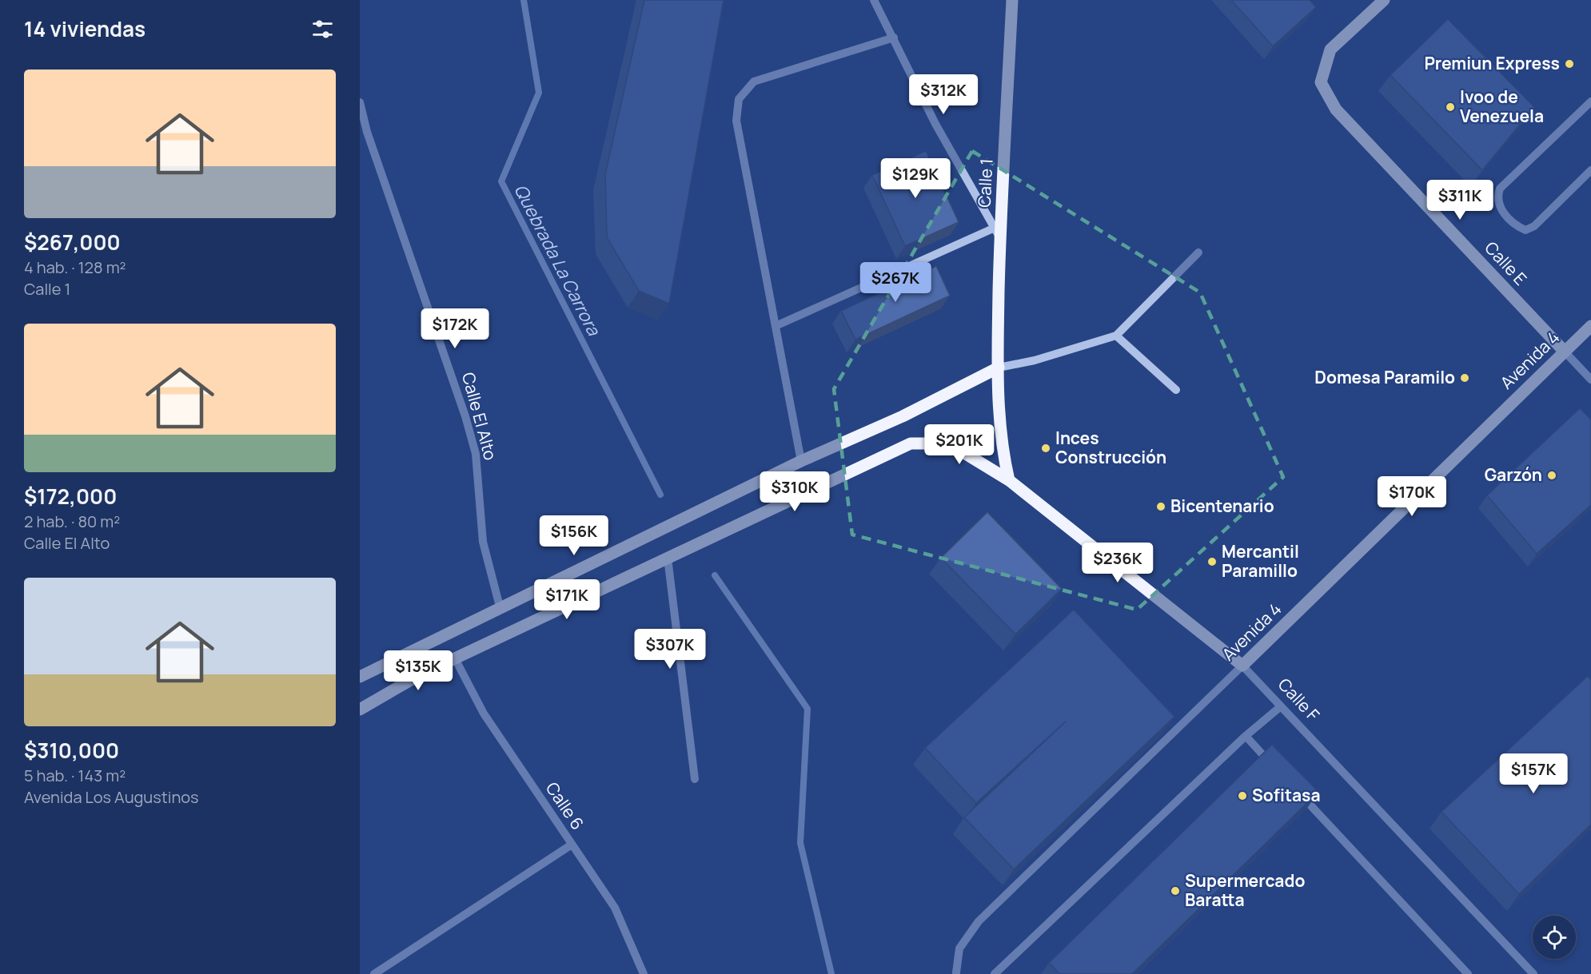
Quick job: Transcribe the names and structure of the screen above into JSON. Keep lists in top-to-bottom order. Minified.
{"streets":{"main road":["Calle 1","Calle E","Avenida 4","Calle F"],"street":["Calle El Alto","Calle 6"]},"crossings":[["Calle 1","Calle F"],["Calle E","Avenida 4"],["Avenida 4","Calle F"],["Calle F","Calle 6"]],"water":["Quebrada La Carrora"],"places":["Premiun Express","Ivoo de Venezuela","Domesa Paramilo","Inces Construcción","Garzón","Bicentenario","Mercantil Paramillo","Sofitasa","Supermercado Baratta"],"page":{"heading":"14 viviendas","list":[{"name":"$267,000","note":"4 hab. · 128 m² · Calle 1"},{"name":"$172,000","note":"2 hab. · 80 m² · Calle El Alto"},{"name":"$310,000","note":"5 hab. · 143 m² · Avenida Los Augustinos"}],"price":["$312K","$129K","$311K","$267K","$172K","$201K","$310K","$170K","$156K","$236K","$171K","$307K","$135K","$157K"]}}
